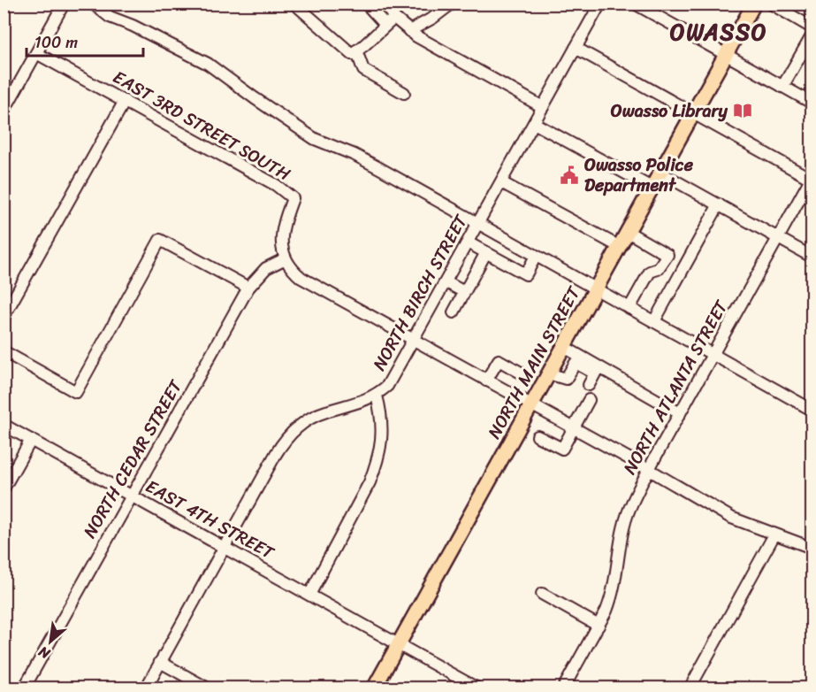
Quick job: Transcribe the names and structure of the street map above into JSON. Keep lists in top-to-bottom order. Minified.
{"streets":{"main road":["NORTH MAIN STREET"],"street":["EAST 3RD STREET SOUTH","NORTH BIRCH STREET","NORTH ATLANTA STREET","NORTH CEDAR STREET","EAST 4TH STREET"]},"crossings":[["EAST 3RD STREET SOUTH","NORTH CEDAR STREET"],["NORTH BIRCH STREET","EAST 4TH STREET"],["NORTH MAIN STREET","EAST 4TH STREET"],["NORTH CEDAR STREET","EAST 4TH STREET"]],"districts":["OWASSO"],"places":{"library":["Owasso Library"],"public building":["Owasso Police Department"]},"scale_bar":"100 m","north":"bottom left"}
